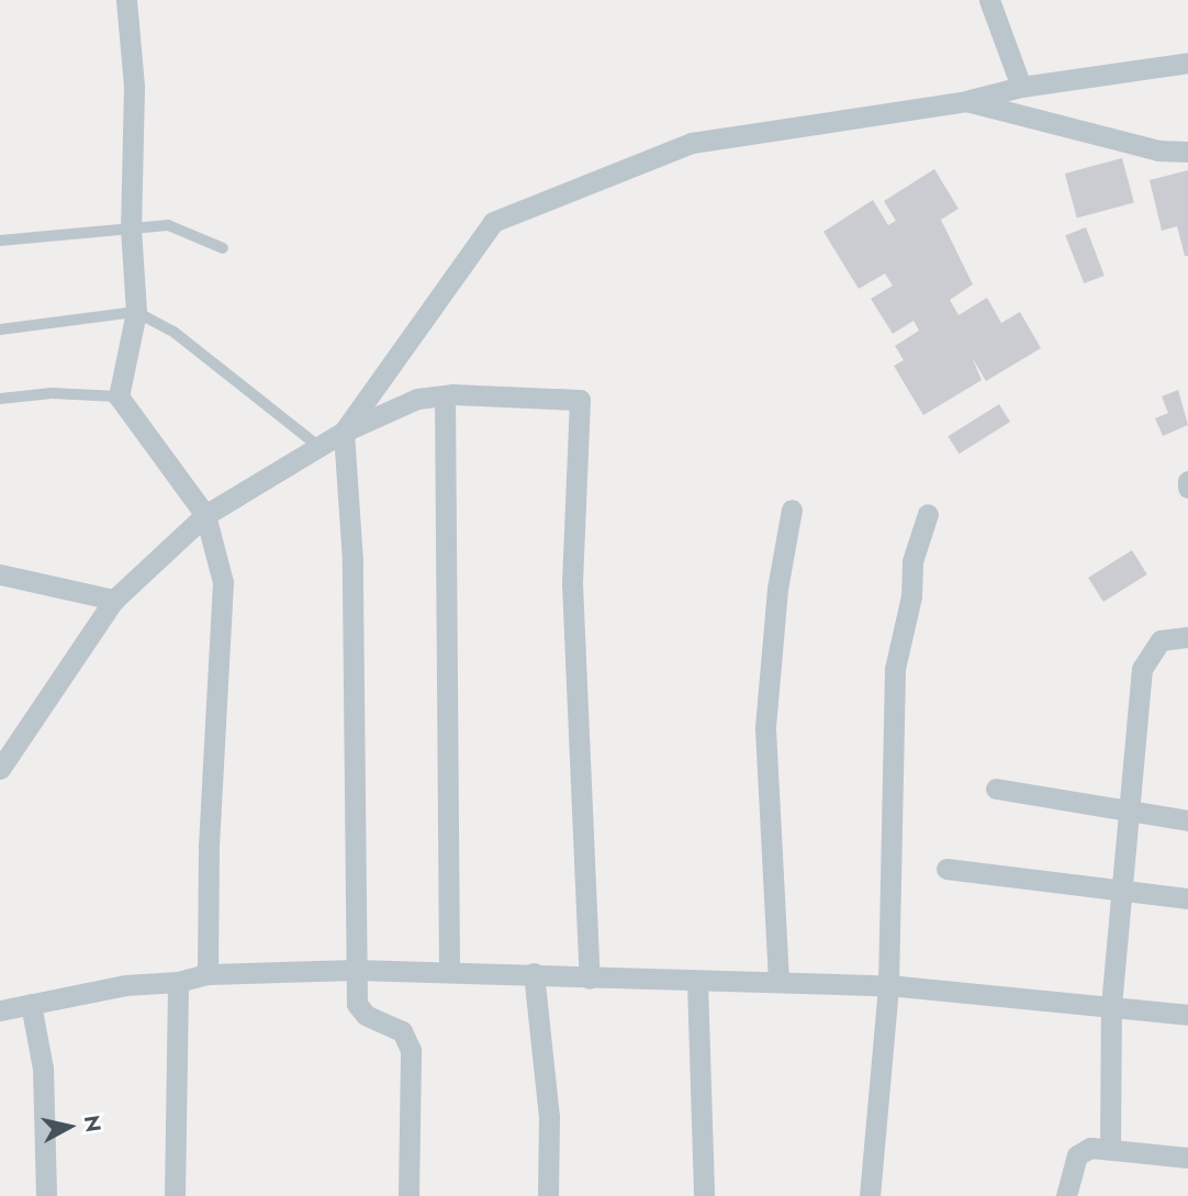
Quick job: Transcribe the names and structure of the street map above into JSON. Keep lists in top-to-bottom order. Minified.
{"north":"right"}
